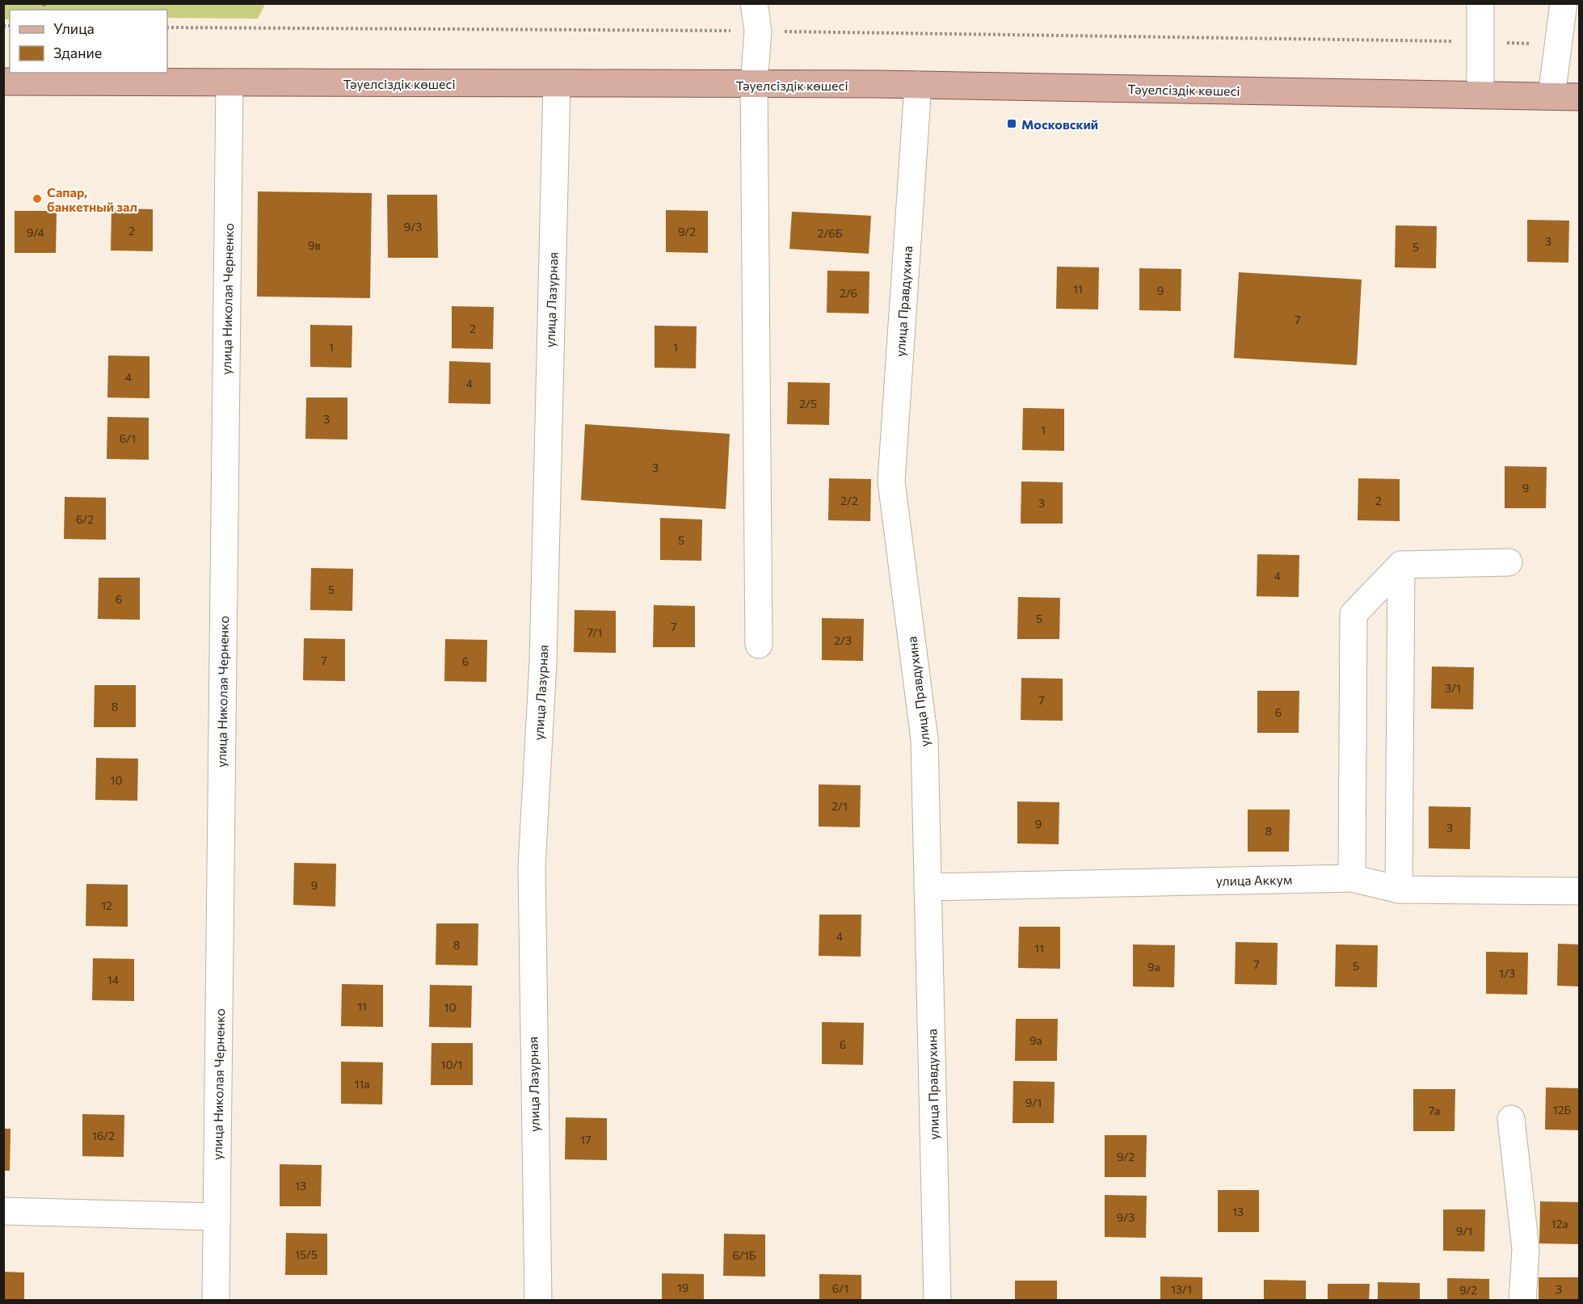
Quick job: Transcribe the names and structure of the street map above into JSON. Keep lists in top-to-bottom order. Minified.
{"streets":{"main road":["Тәуелсіздік көшесі"],"street":["улица Николая Черненко","улица Лазурная","улица Правдухина","улица Аккум"]},"crossings":[["Тәуелсіздік көшесі","улица Николая Черненко"],["Тәуелсіздік көшесі","улица Лазурная"],["Тәуелсіздік көшесі","улица Правдухина"],["улица Правдухина","улица Аккум"]],"places":{"transit":["Московский"],"other":["Сапар, банкетный зал"]},"house_numbers":["9/3","2","9/2","9/4","2/6Б","3","9в","5","11","9","2/6","7","2","1","1","4","4","2/5","3","1","6/1","3","9","2/2","2","3","6/2","5","4","5","6","5","7","7/1","2/3","7","6","3/1","7","8","6","10","2/1","9","3","8","9","12","4","8","11","7","5","9а","1/3","14","11","10","9а","6","10/1","11а","9/1","12Б","7а","16/2","17","9/2","13","13","9/3","12а","9/1","15/5","6/1Б","19","6/1","13/1","3","9/2"],"legend":["Улица","Здание"]}
